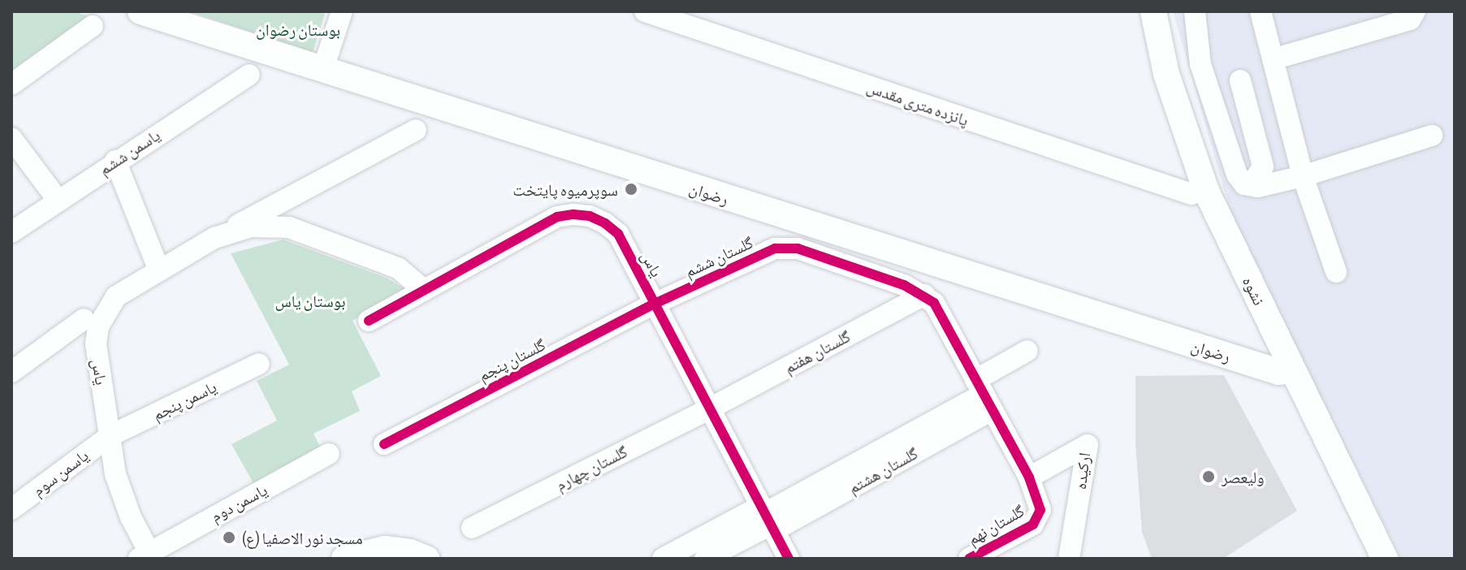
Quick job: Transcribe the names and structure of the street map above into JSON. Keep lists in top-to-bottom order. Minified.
{"streets":{"main road":["رضوان","نشوه"],"street":["پانزده متری مقدس","یاسمن ششم","گلستان ششم","یاس","گلستان هفتم","گلستان پنجم","یاسمن پنجم","گلستان چهارم","گلستان هشتم","ارکیده","یاسمن سوم","یاسمن دوم","گلستان نهم"]},"crossings":[["پانزده متری مقدس","نشوه"],["رضوان","نشوه"],["گلستان ششم","یاس"],["گلستان ششم","گلستان هفتم"],["گلستان ششم","گلستان پنجم"],["یاس","گلستان هفتم"],["یاس","گلستان پنجم"],["یاس","یاسمن پنجم"],["یاس","گلستان چهارم"],["یاس","گلستان هشتم"],["یاس","یاسمن سوم"],["یاس","یاسمن دوم"],["گلستان هفتم","گلستان چهارم"],["یاسمن پنجم","یاسمن سوم"],["ارکیده","گلستان نهم"]],"parks":["بوستان رضوان","بوستان یاس"],"places":["سوپرمیوه پایتخت","ولیعصر","مسجد نور الاصفیا (ع)"]}
